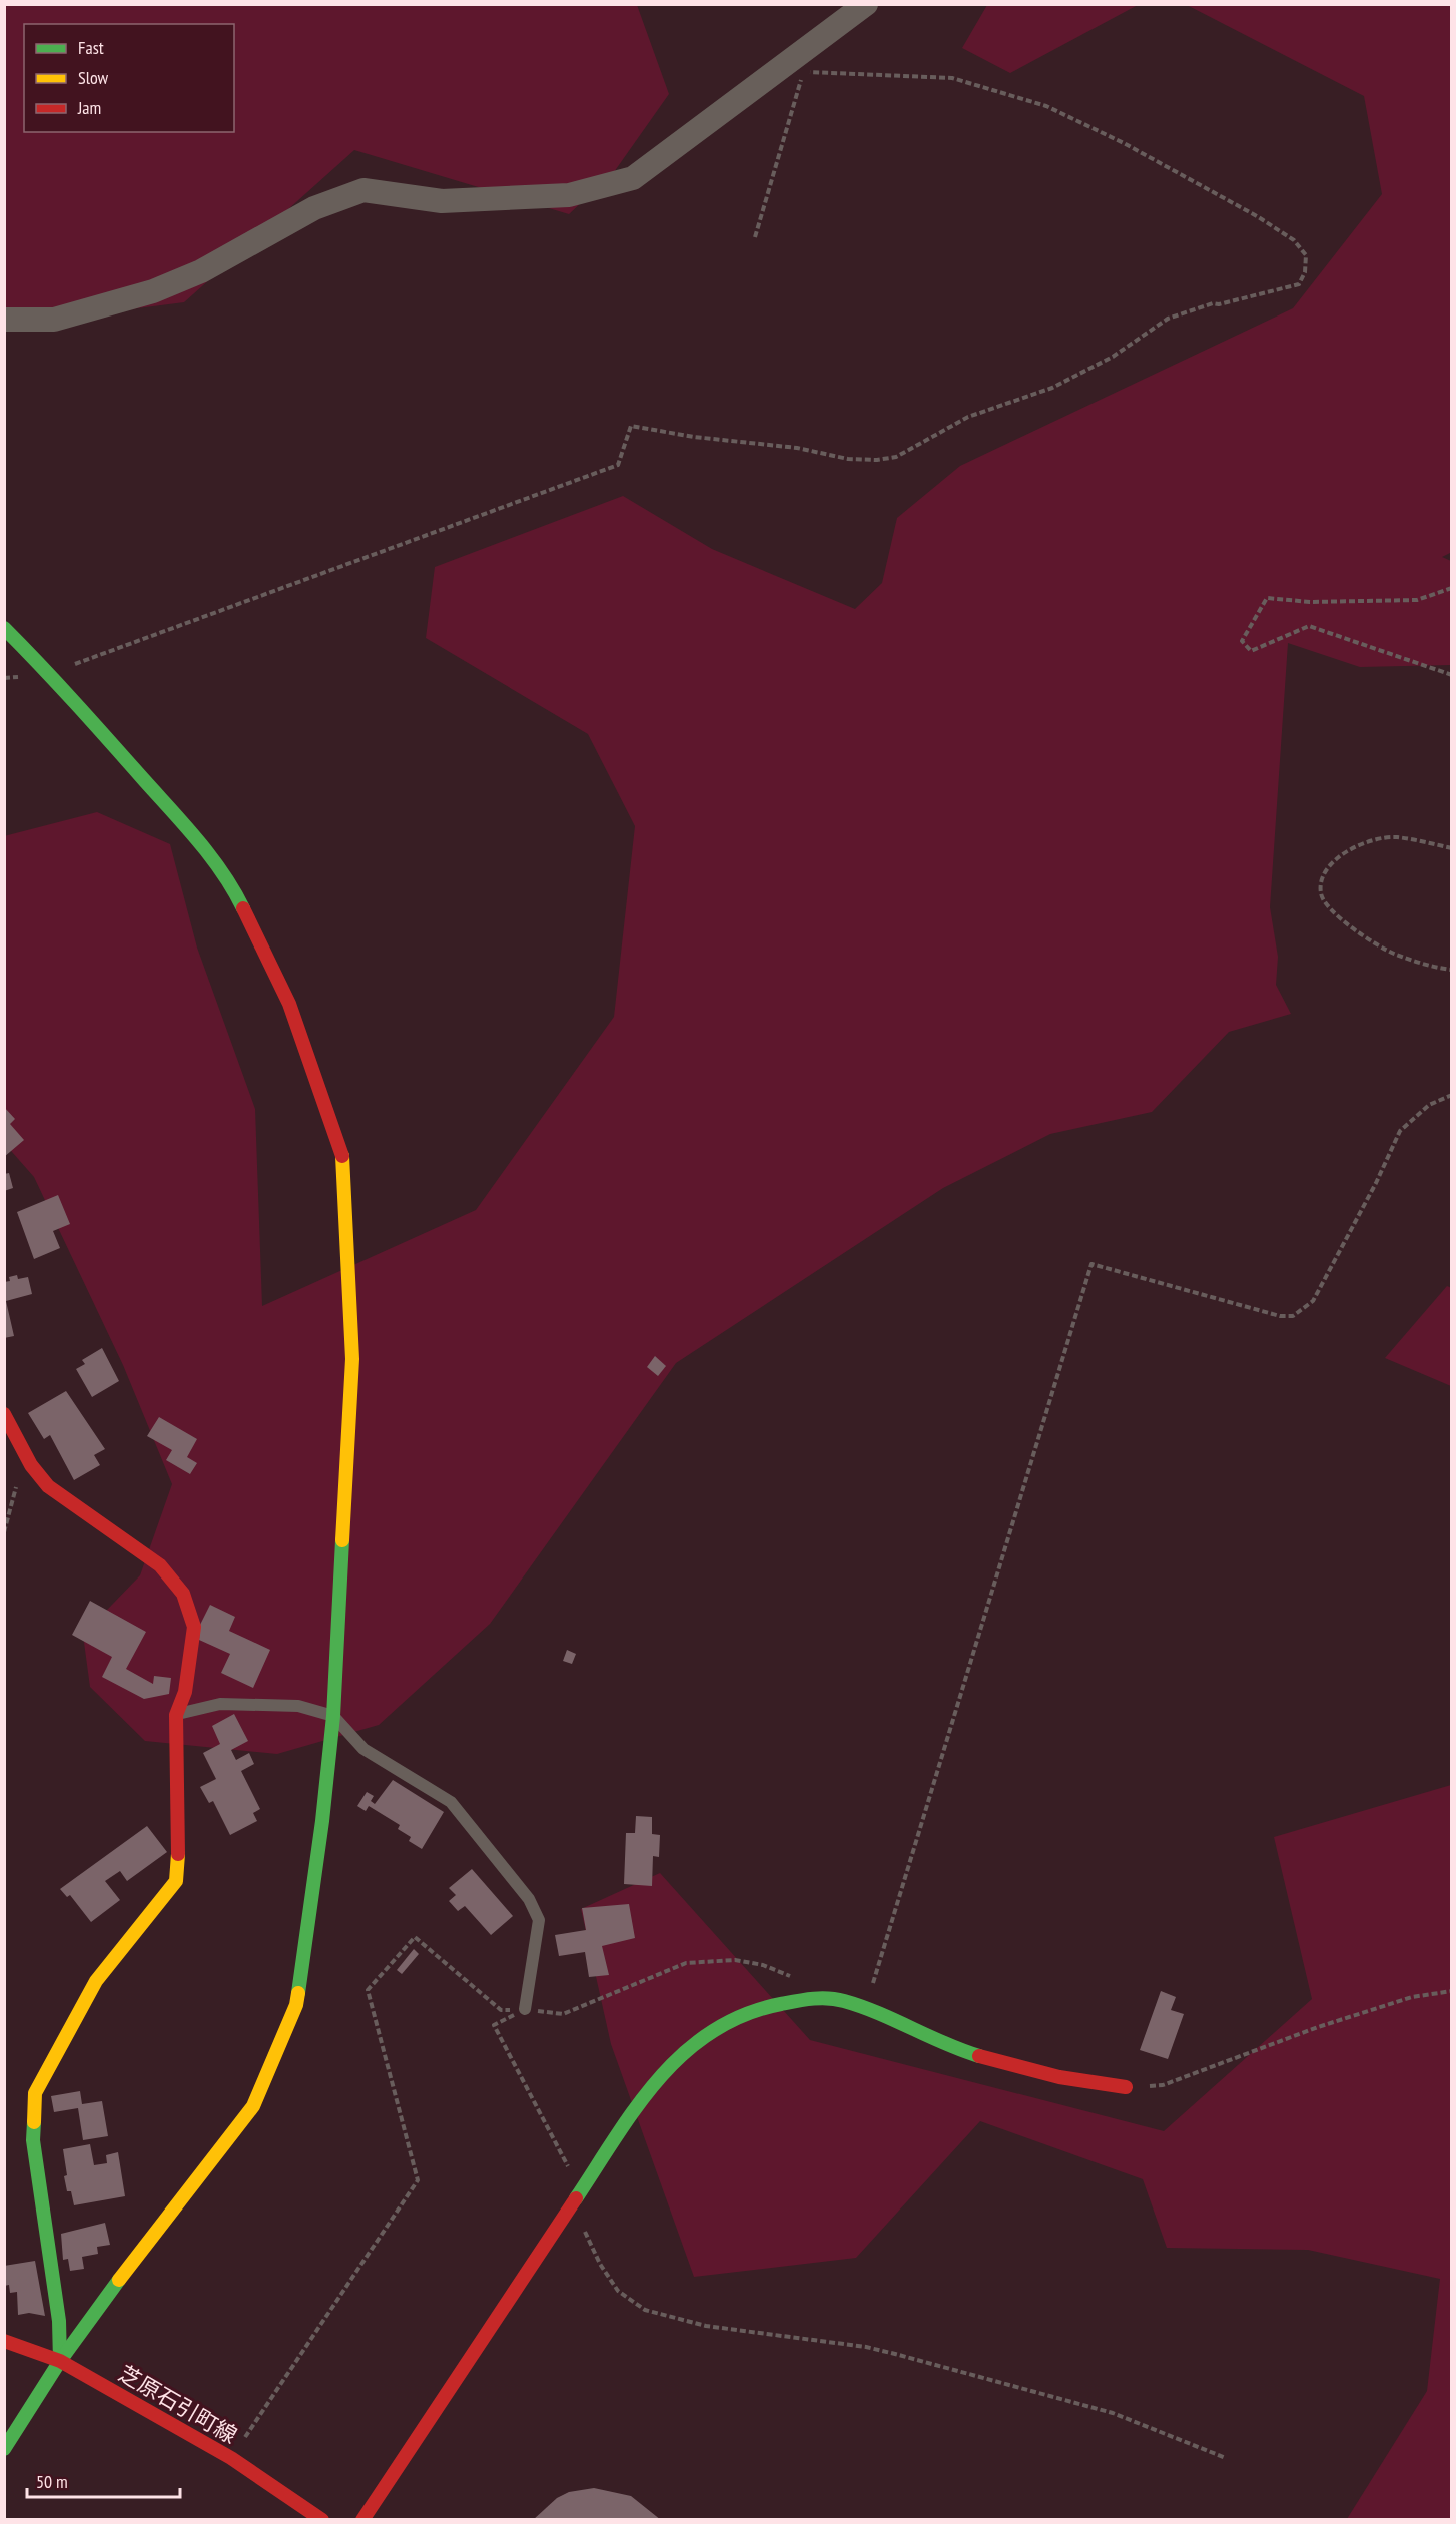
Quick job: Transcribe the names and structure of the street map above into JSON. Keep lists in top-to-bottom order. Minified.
{"streets":{"street":["芝原石引町線"]},"legend":["Fast","Slow","Jam"],"scale_bar":"50 m"}
